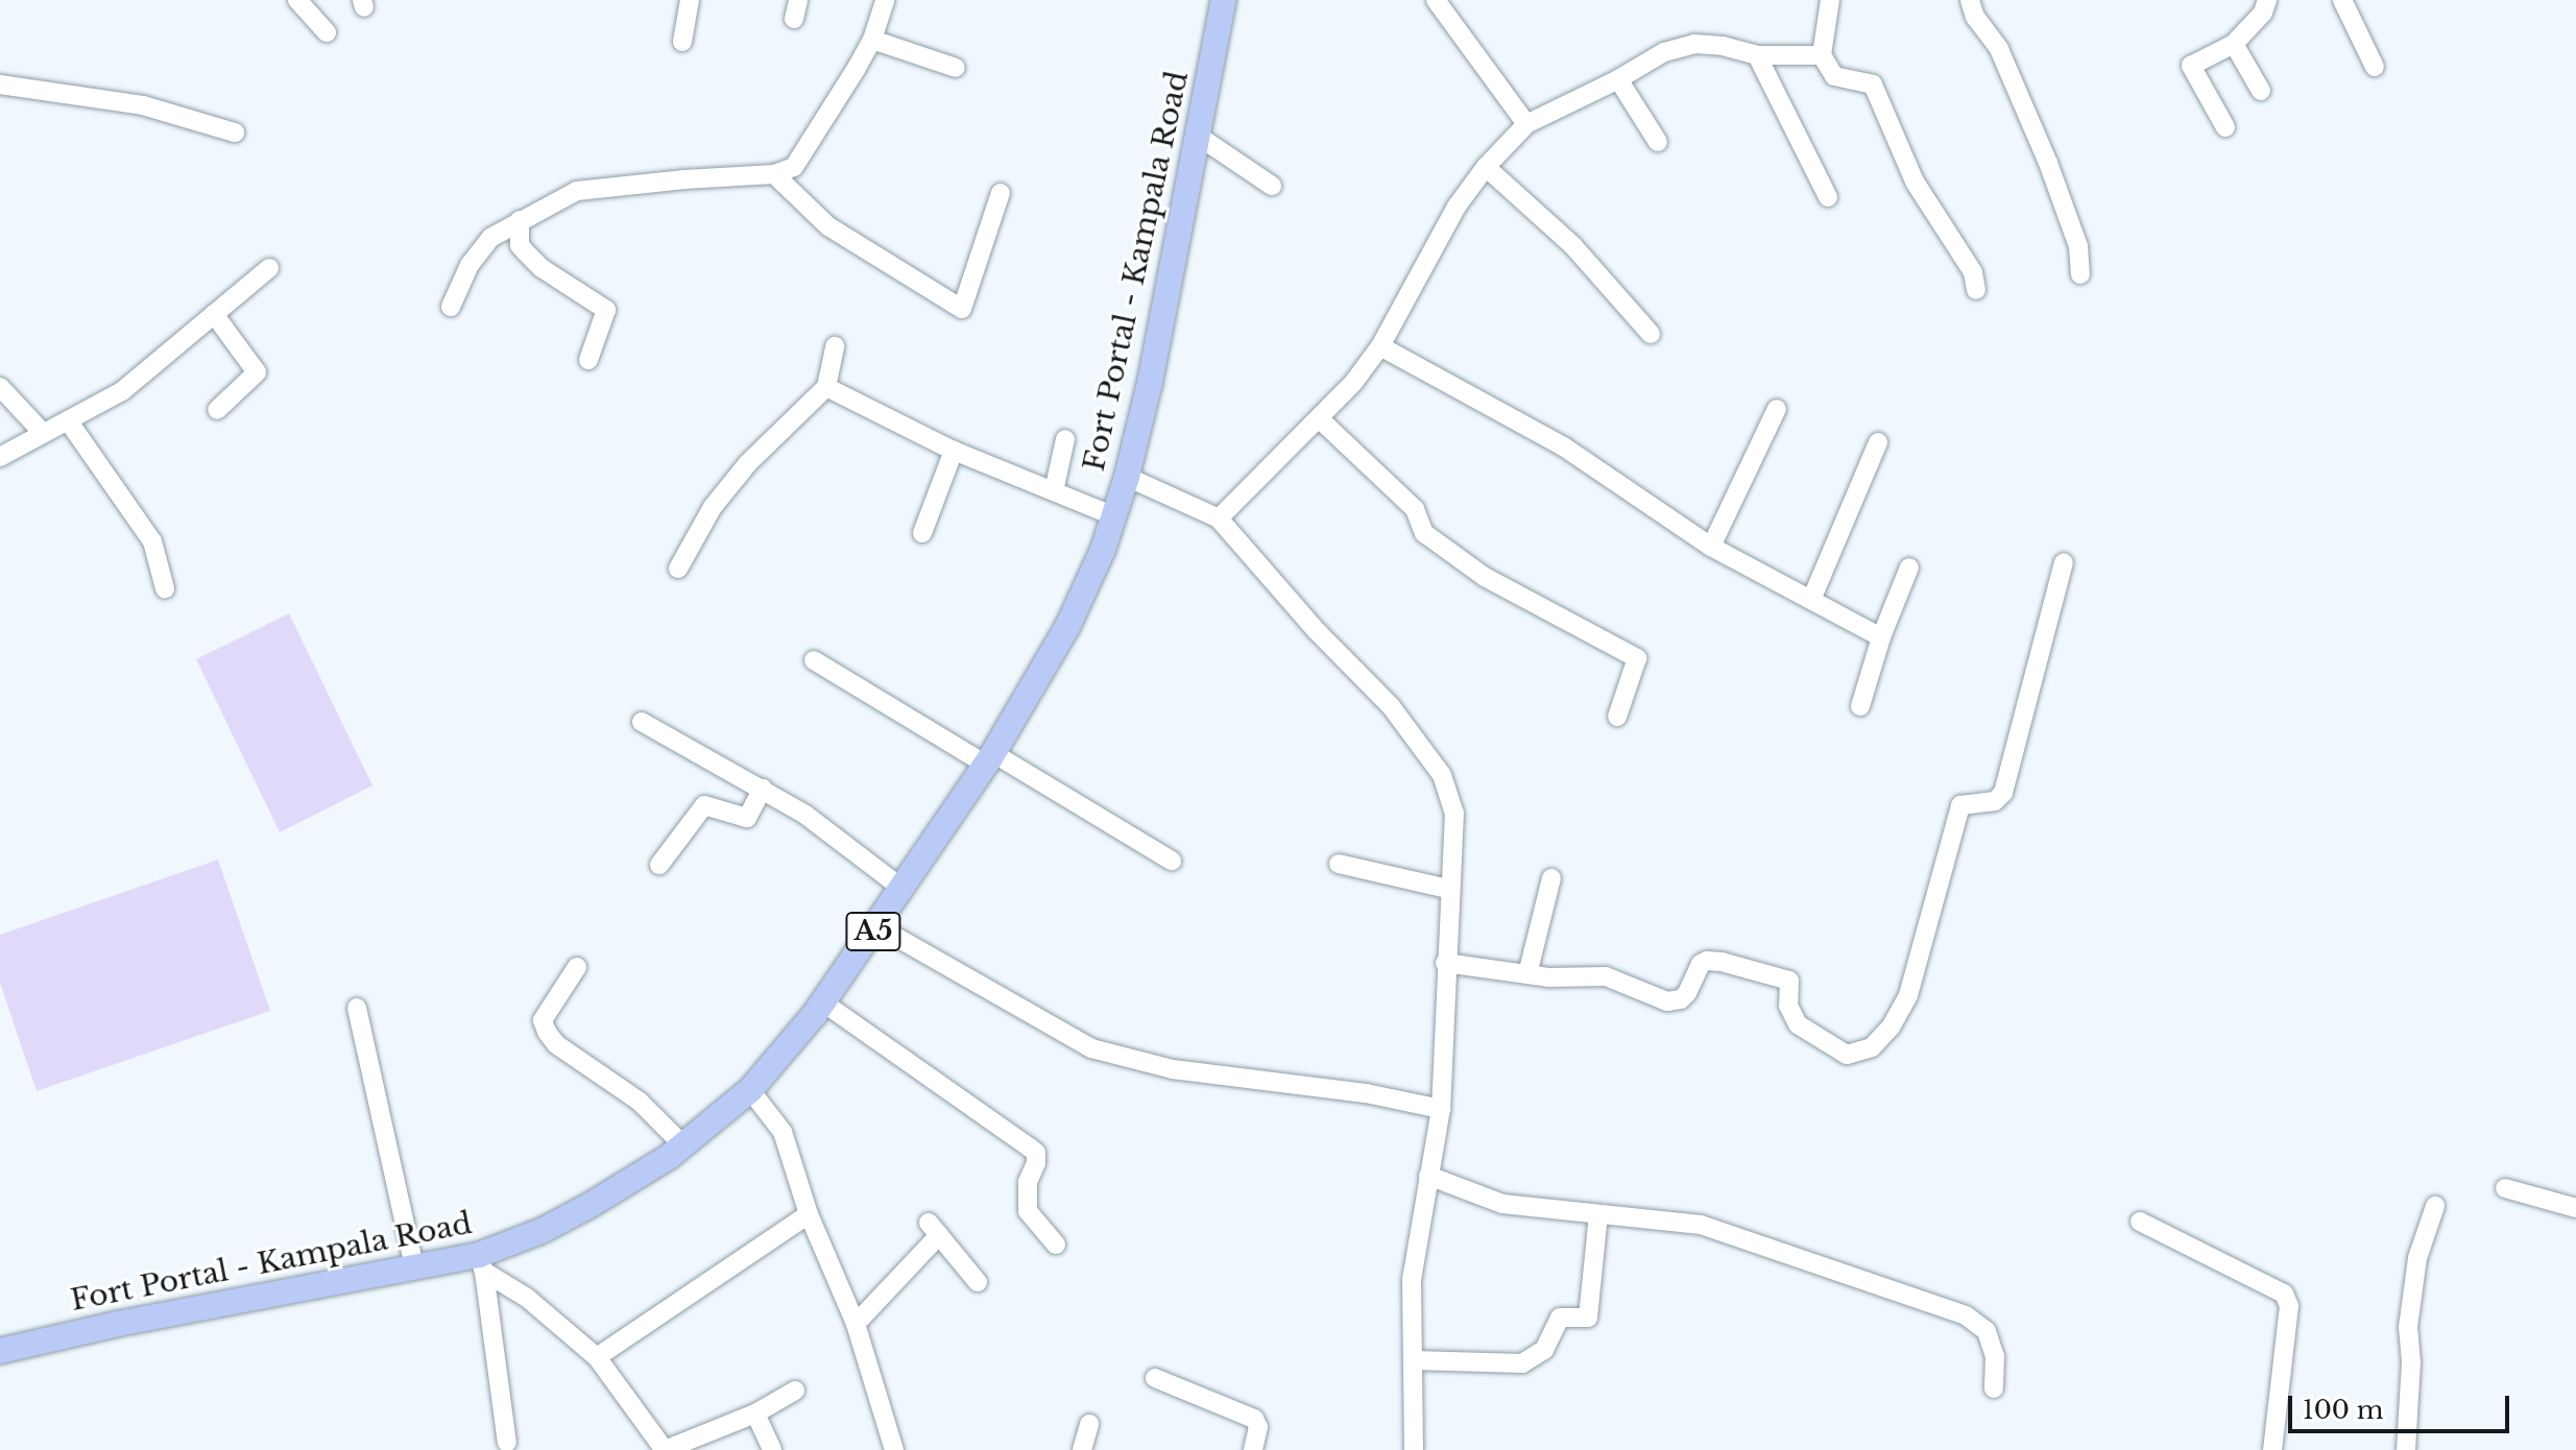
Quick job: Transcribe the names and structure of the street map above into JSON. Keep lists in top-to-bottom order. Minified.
{"streets":{"main road":["Fort Portal - Kampala Road","A5"]},"scale_bar":"100 m"}
